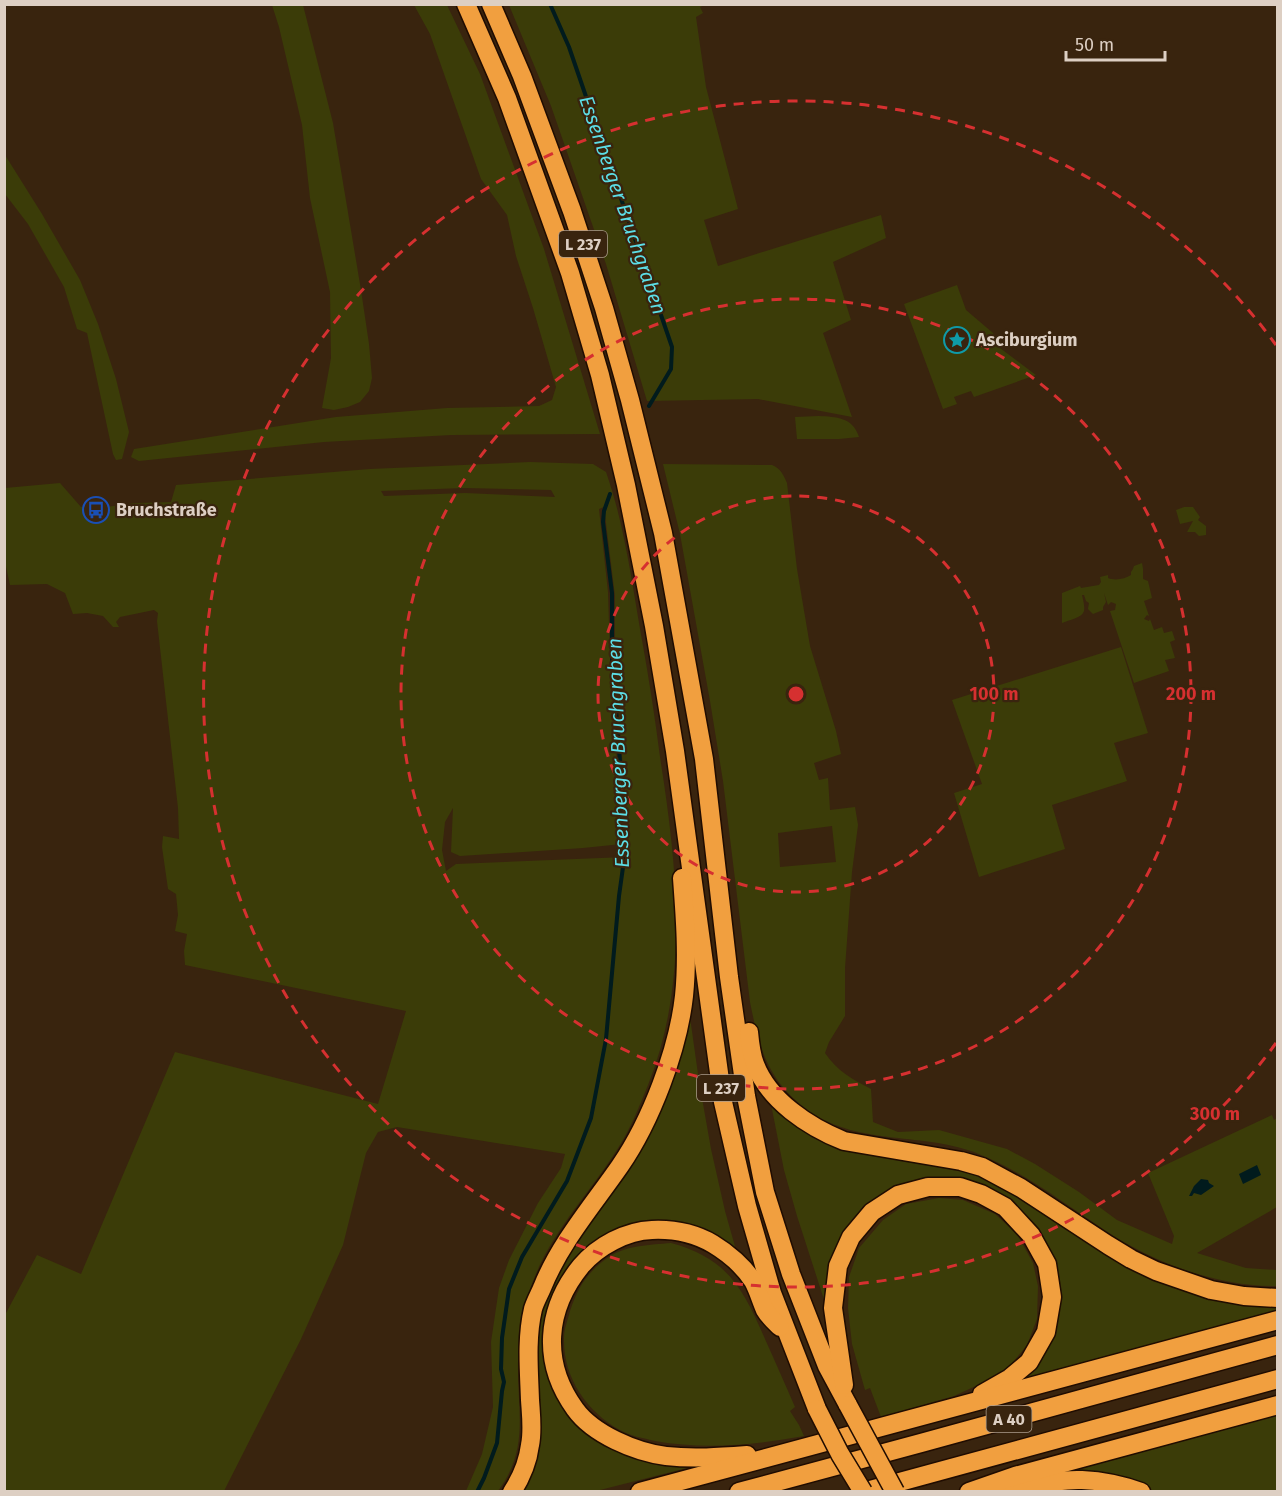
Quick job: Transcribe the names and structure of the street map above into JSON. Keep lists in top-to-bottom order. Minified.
{"streets":{"highway":["L 237","A 40"]},"crossings":[["L 237","A 40"]],"water":["Essenberger Bruchgraben"],"places":{"place":["Asciburgium"],"bus stop":["Bruchstraße"]},"scale_bar":"50 m","rings":["100 m","200 m","300 m"]}
